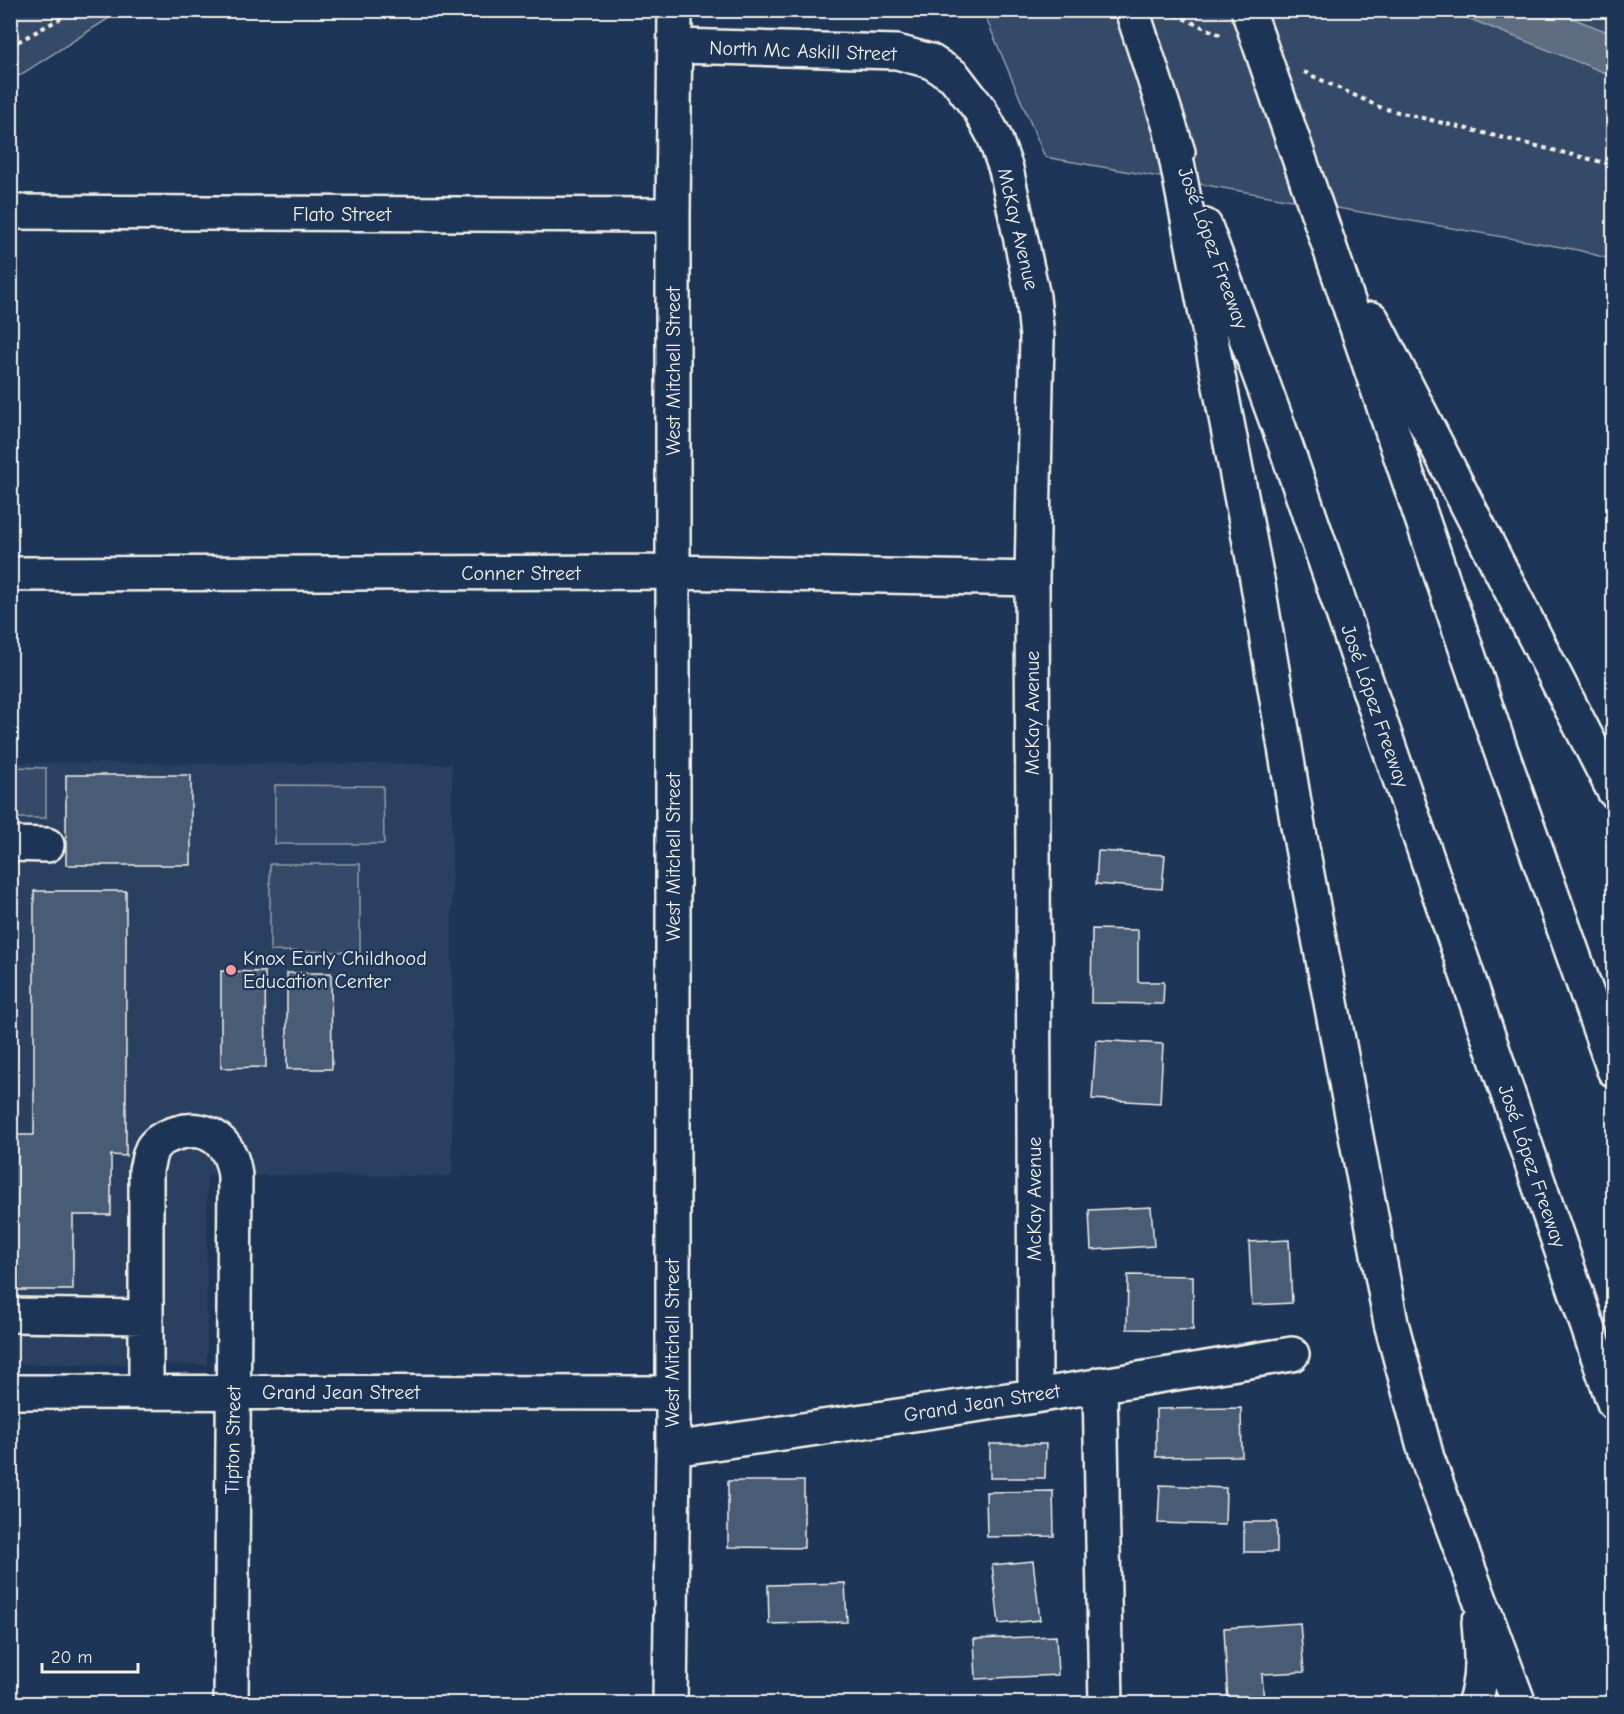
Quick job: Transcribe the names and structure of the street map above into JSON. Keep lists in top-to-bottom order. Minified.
{"streets":{"main road":["North Mc Askill Street","Flato Street","McKay Avenue","José López Freeway","West Mitchell Street","Conner Street","Grand Jean Street","Tipton Street"]},"crossings":[["North Mc Askill Street","McKay Avenue"],["North Mc Askill Street","West Mitchell Street"],["Flato Street","West Mitchell Street"],["McKay Avenue","Conner Street"],["McKay Avenue","Grand Jean Street"],["West Mitchell Street","Conner Street"],["West Mitchell Street","Grand Jean Street"],["Grand Jean Street","Tipton Street"]],"places":["Knox Early Childhood Education Center"],"scale_bar":"20 m"}
